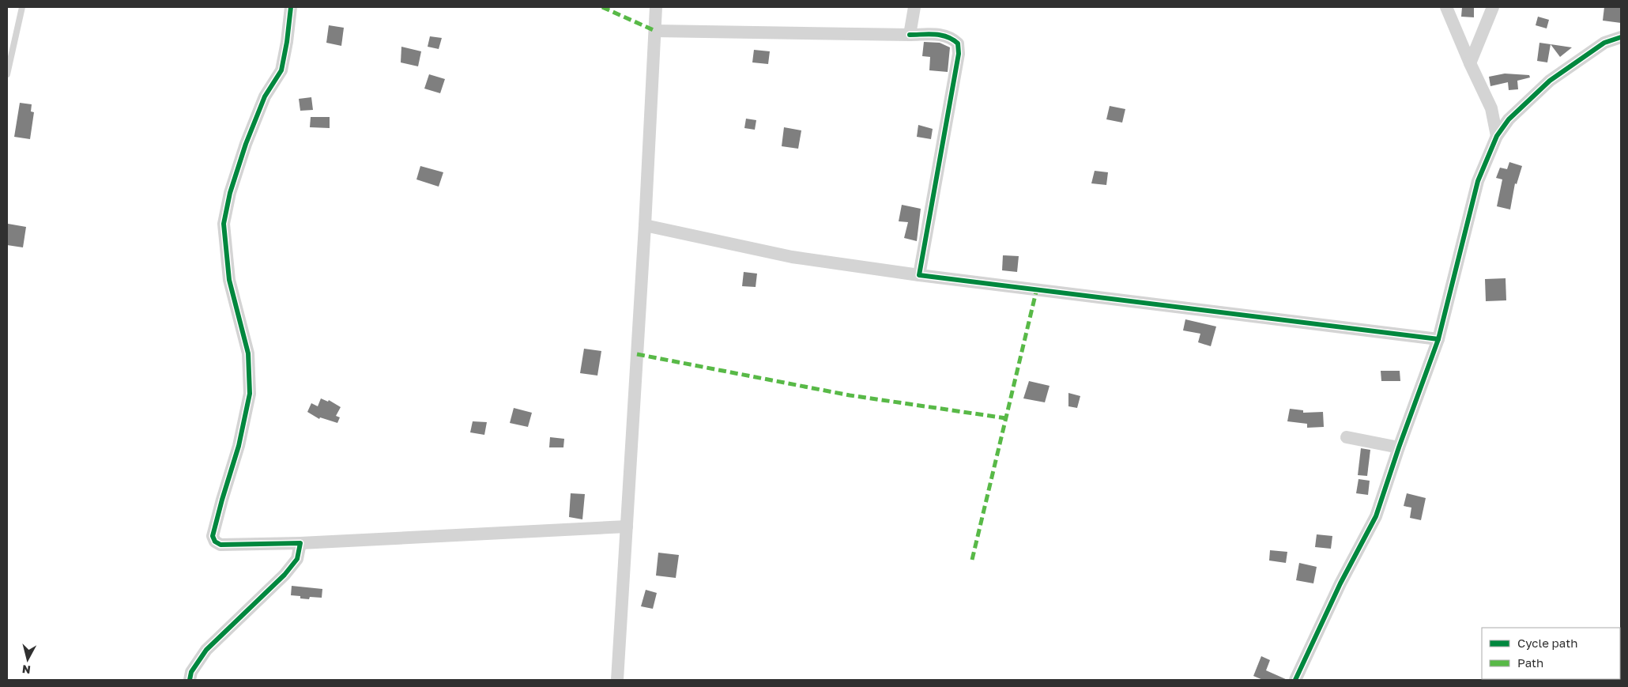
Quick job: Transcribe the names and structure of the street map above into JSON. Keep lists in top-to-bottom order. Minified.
{"legend":["Cycle path","Path"],"north":"bottom"}
